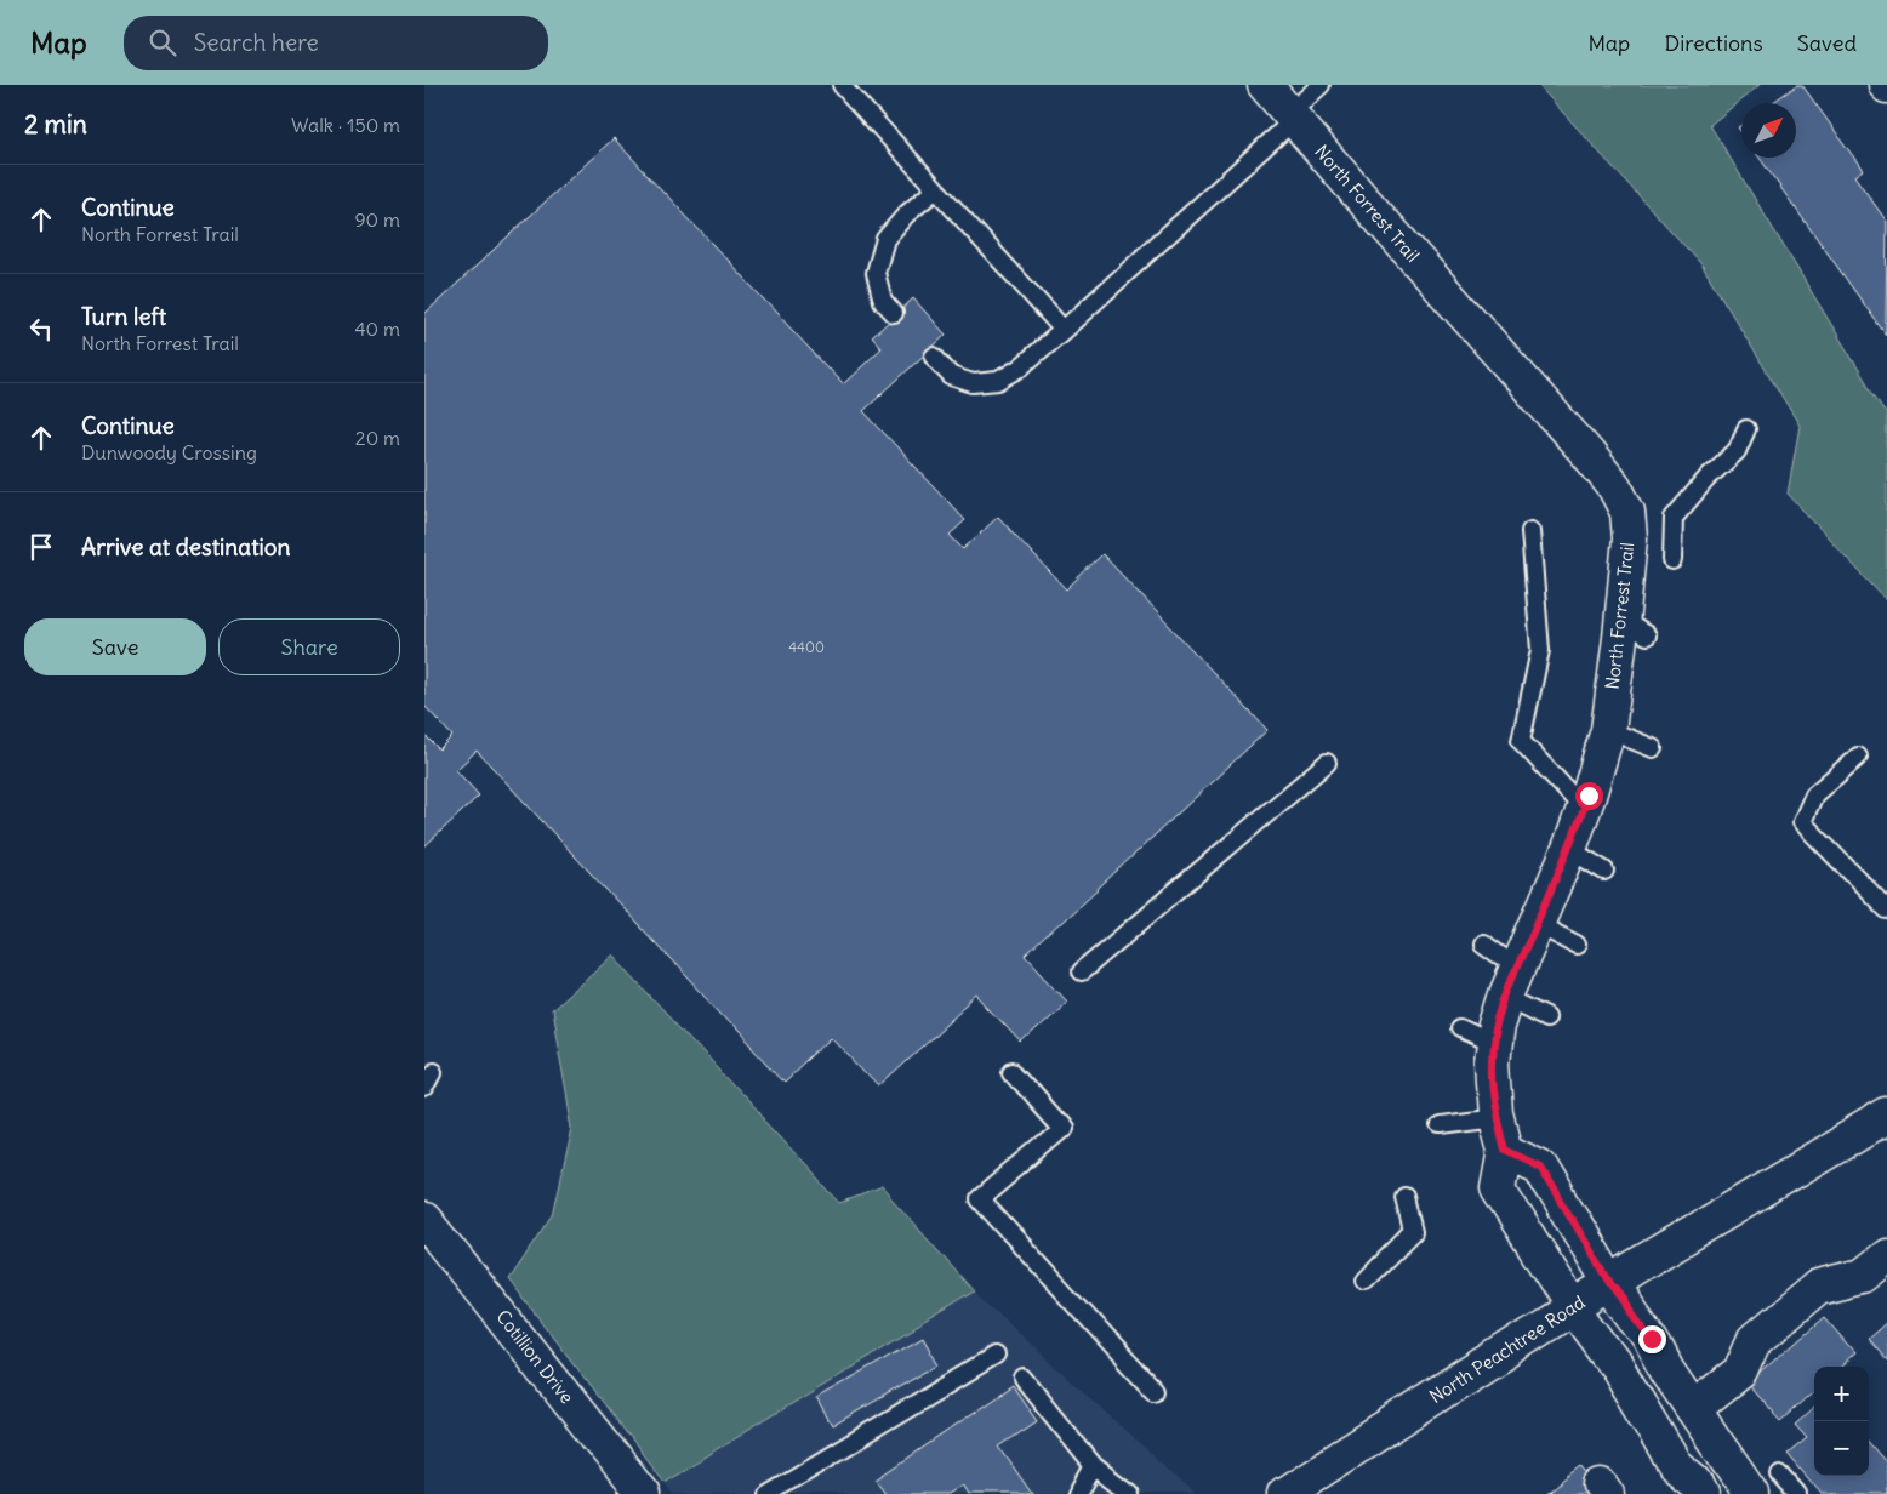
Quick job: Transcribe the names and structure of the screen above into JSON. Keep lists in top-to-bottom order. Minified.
{"streets":{"street":["North Forrest Trail","North Peachtree Road","Cotillion Drive"]},"crossings":[["North Forrest Trail","North Peachtree Road"]],"house_numbers":["4400"],"north":"top right","page":{"header":"Map","search":"Search here","nav":["Map","Directions","Saved"],"heading":["2 min","Walk · 150 m"],"list":[["Continue","North Forrest Trail","90 m"],["Turn left","North Forrest Trail","40 m"],["Continue","Dunwoody Crossing","20 m"],"Arrive at destination"],"buttons":["Save","Share"],"map_buttons":["+","−"]}}
